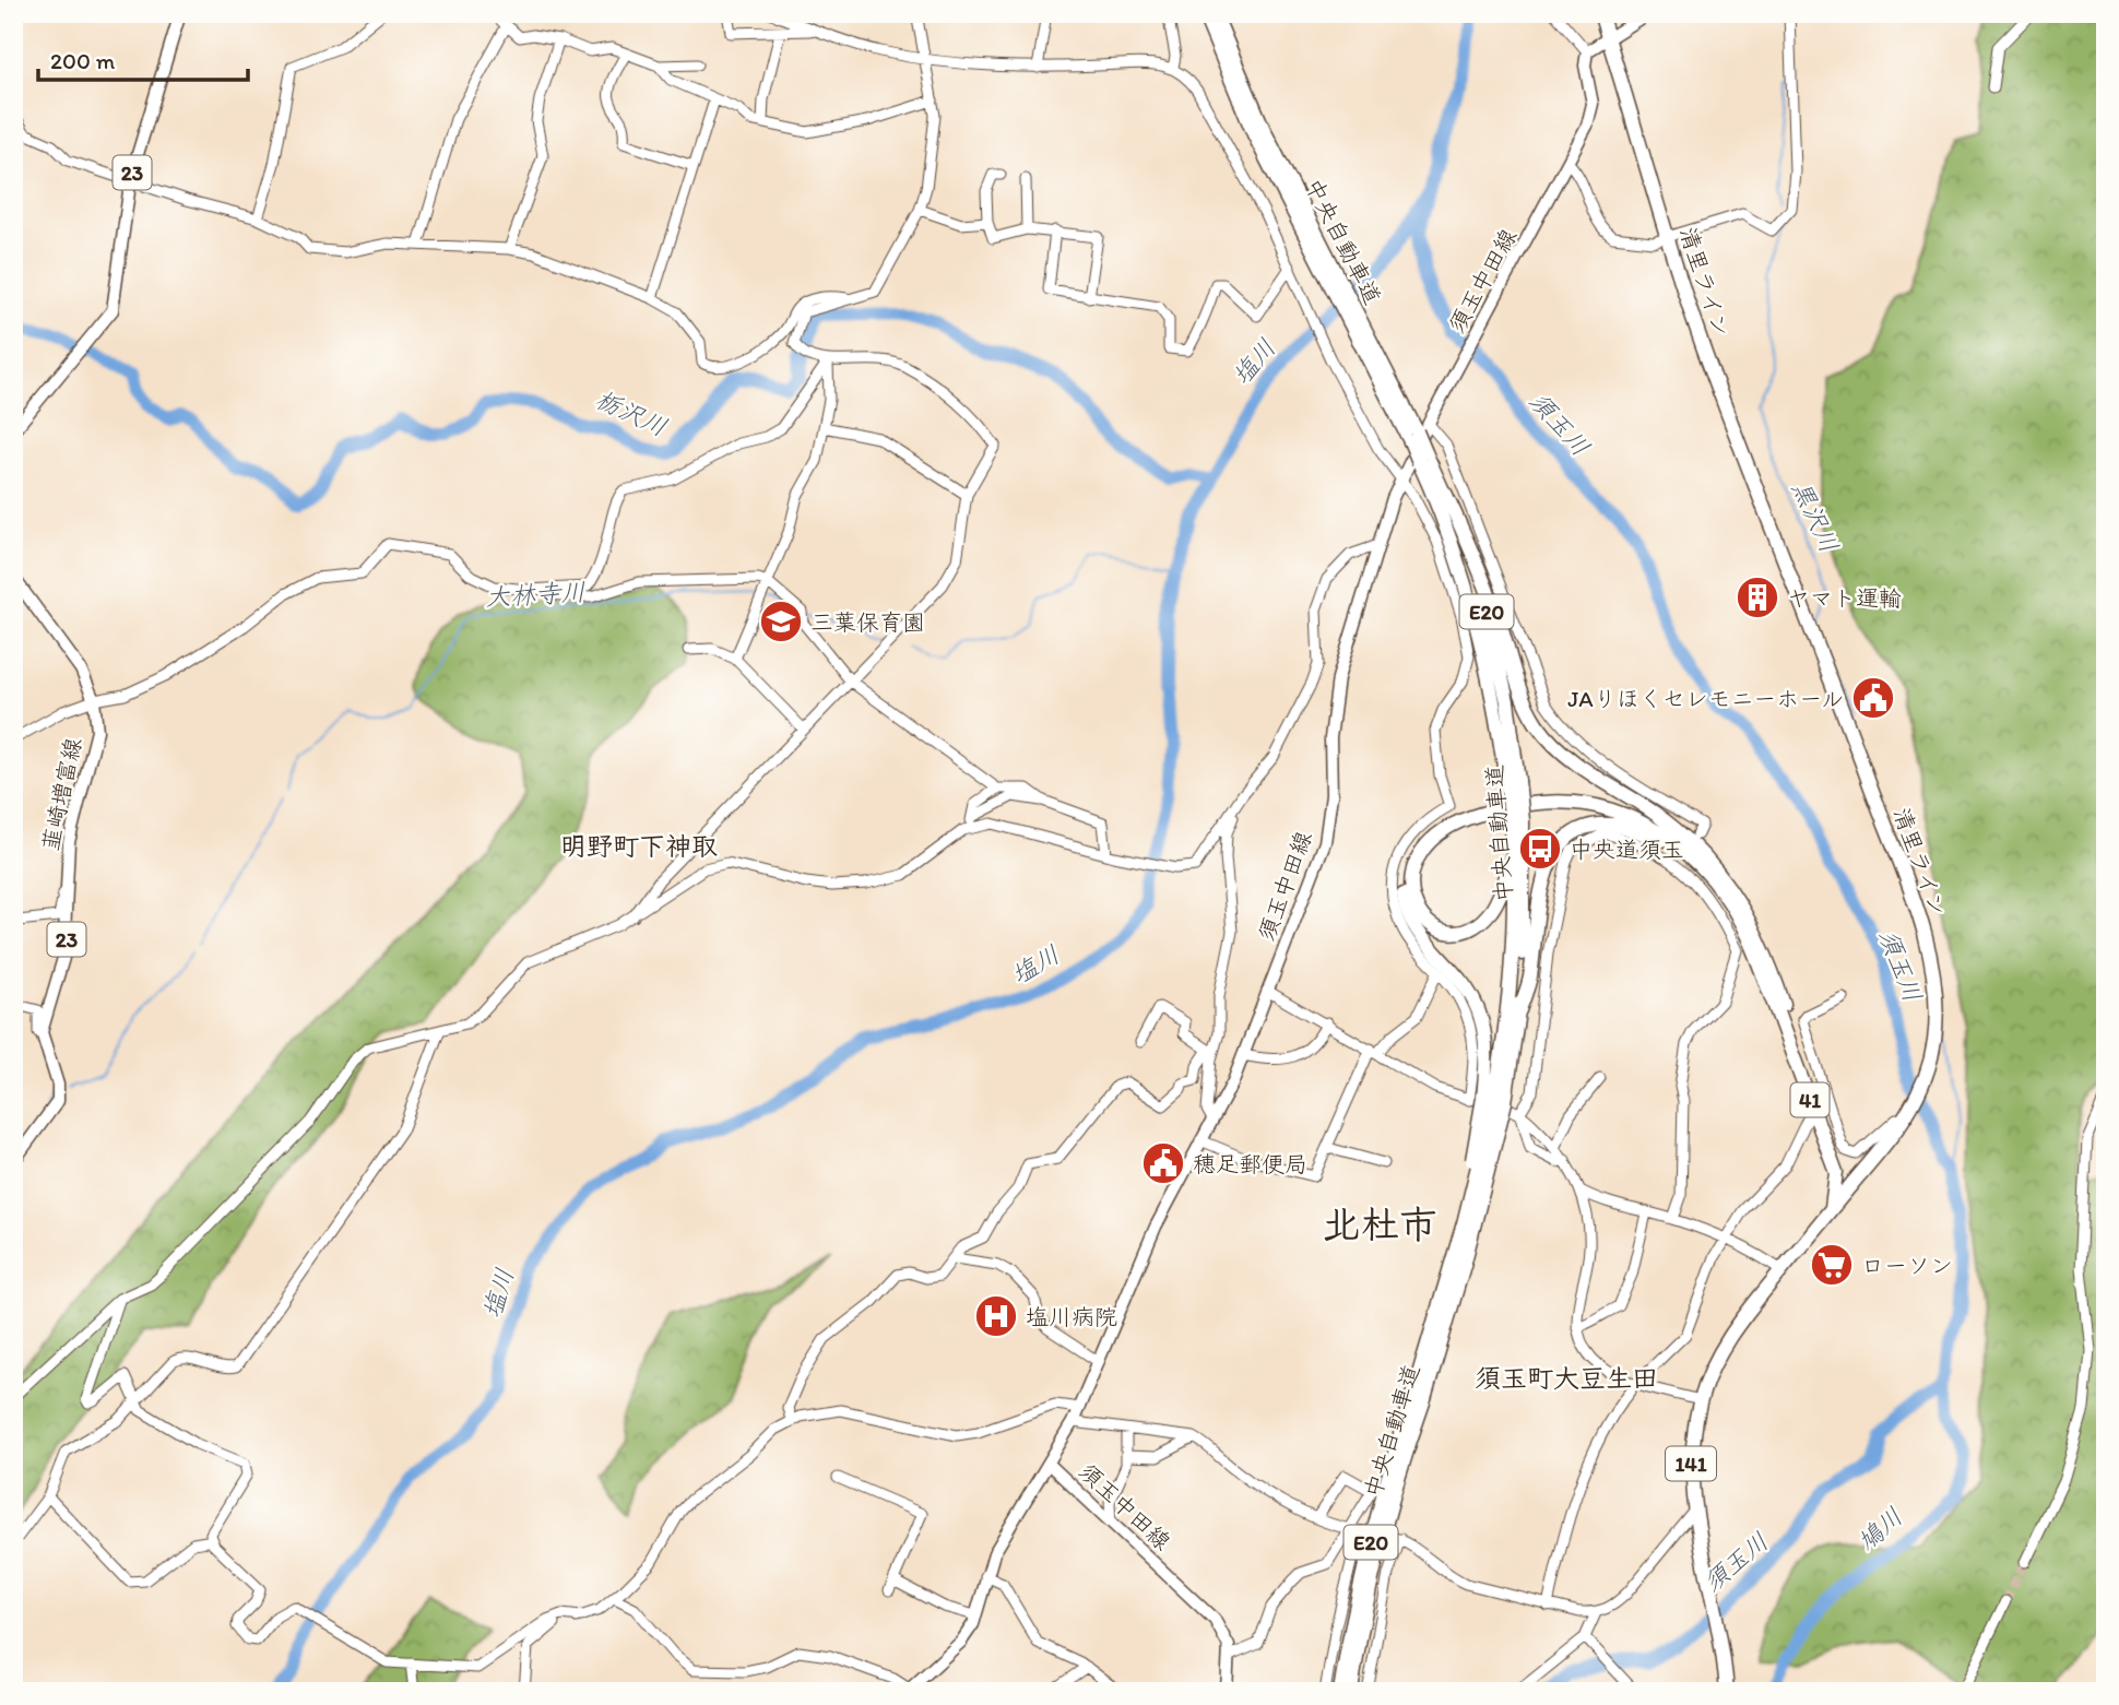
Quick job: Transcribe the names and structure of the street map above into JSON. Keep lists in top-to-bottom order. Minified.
{"streets":{"highway":["中央自動車道","清里ライン","E20","41","141"],"main road":["23","須玉中田線","韮崎増富線"]},"crossings":[["中央自動車道","須玉中田線"],["清里ライン","41"]],"districts":["明野町下神取","北杜市","須玉町大豆生田"],"water":["塩川","栃沢川","須玉川","黒沢川","大林寺川","鳩川"],"places":{"building":["ヤマト運輸"],"school or university":["三葉保育園"],"public building":["JAりほくセレモニーホール","穂足郵便局"],"bus stop":["中央道須玉"],"supermarket":["ローソン"],"hospital":["塩川病院"]},"scale_bar":"200 m"}
